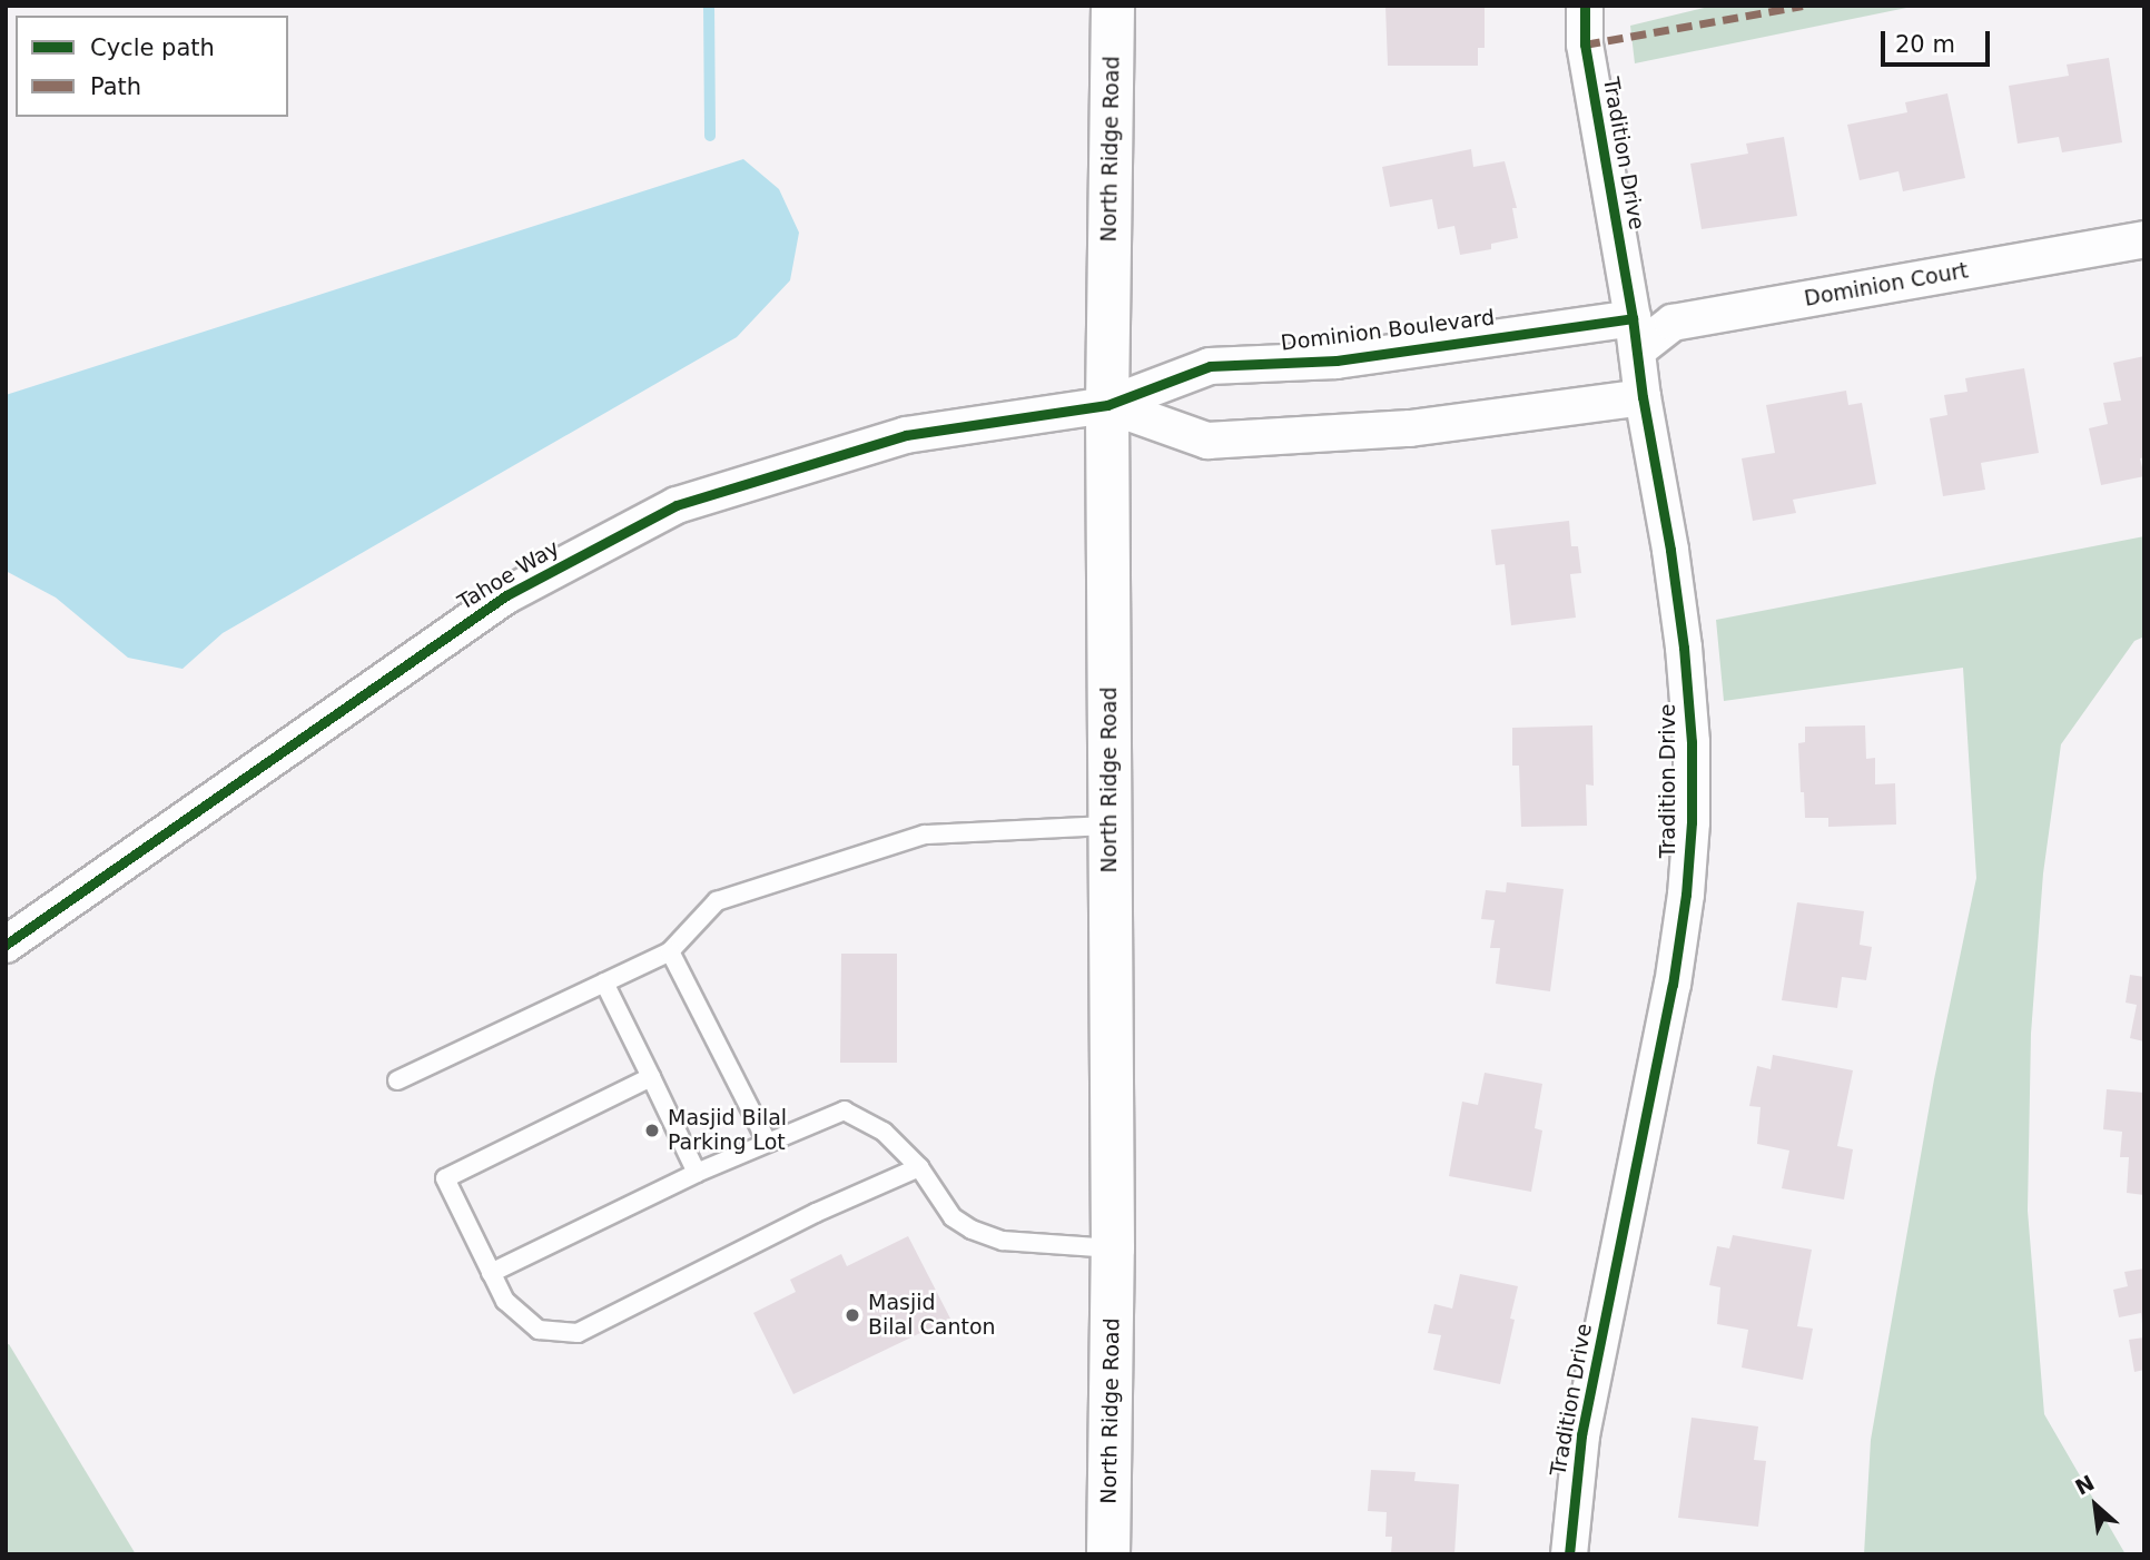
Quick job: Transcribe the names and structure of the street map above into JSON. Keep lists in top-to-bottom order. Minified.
{"streets":{"street":["North Ridge Road","Tradition Drive","Dominion Court","Dominion Boulevard","Tahoe Way"]},"crossings":[["North Ridge Road","Dominion Boulevard"],["North Ridge Road","Tahoe Way"],["Tradition Drive","Dominion Court"],["Tradition Drive","Dominion Boulevard"],["Dominion Court","Dominion Boulevard"],["Dominion Boulevard","Tahoe Way"]],"places":["Masjid Bilal Parking Lot","Masjid Bilal Canton"],"legend":["Cycle path","Path"],"scale_bar":"20 m","north":"top left"}
